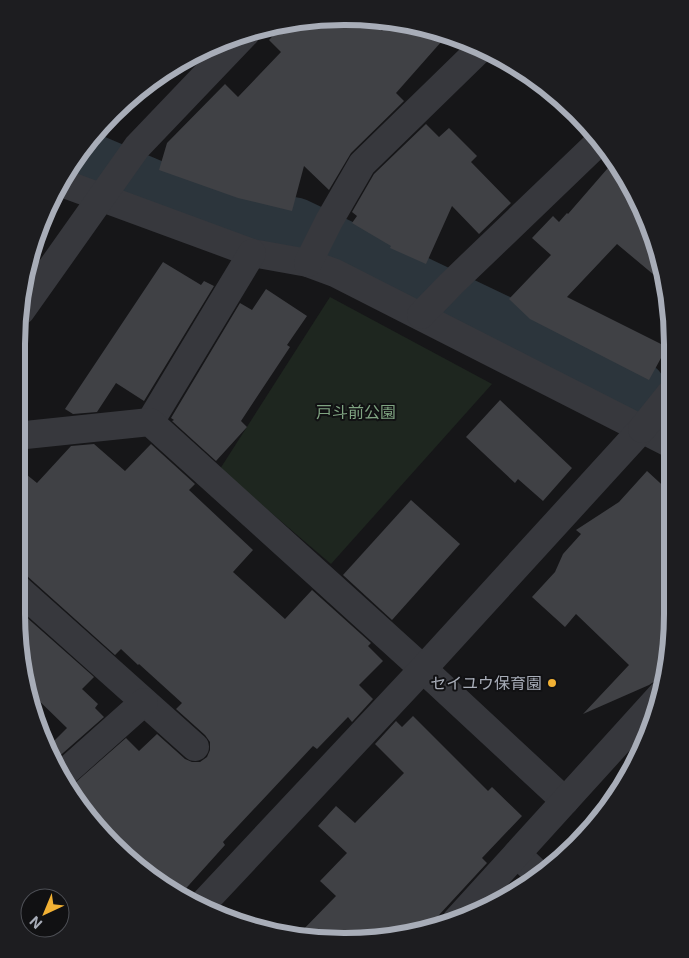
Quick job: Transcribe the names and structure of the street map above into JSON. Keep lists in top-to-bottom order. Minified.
{"parks":["戸斗前公園"],"places":["セイユウ保育園"],"north":"bottom left"}
